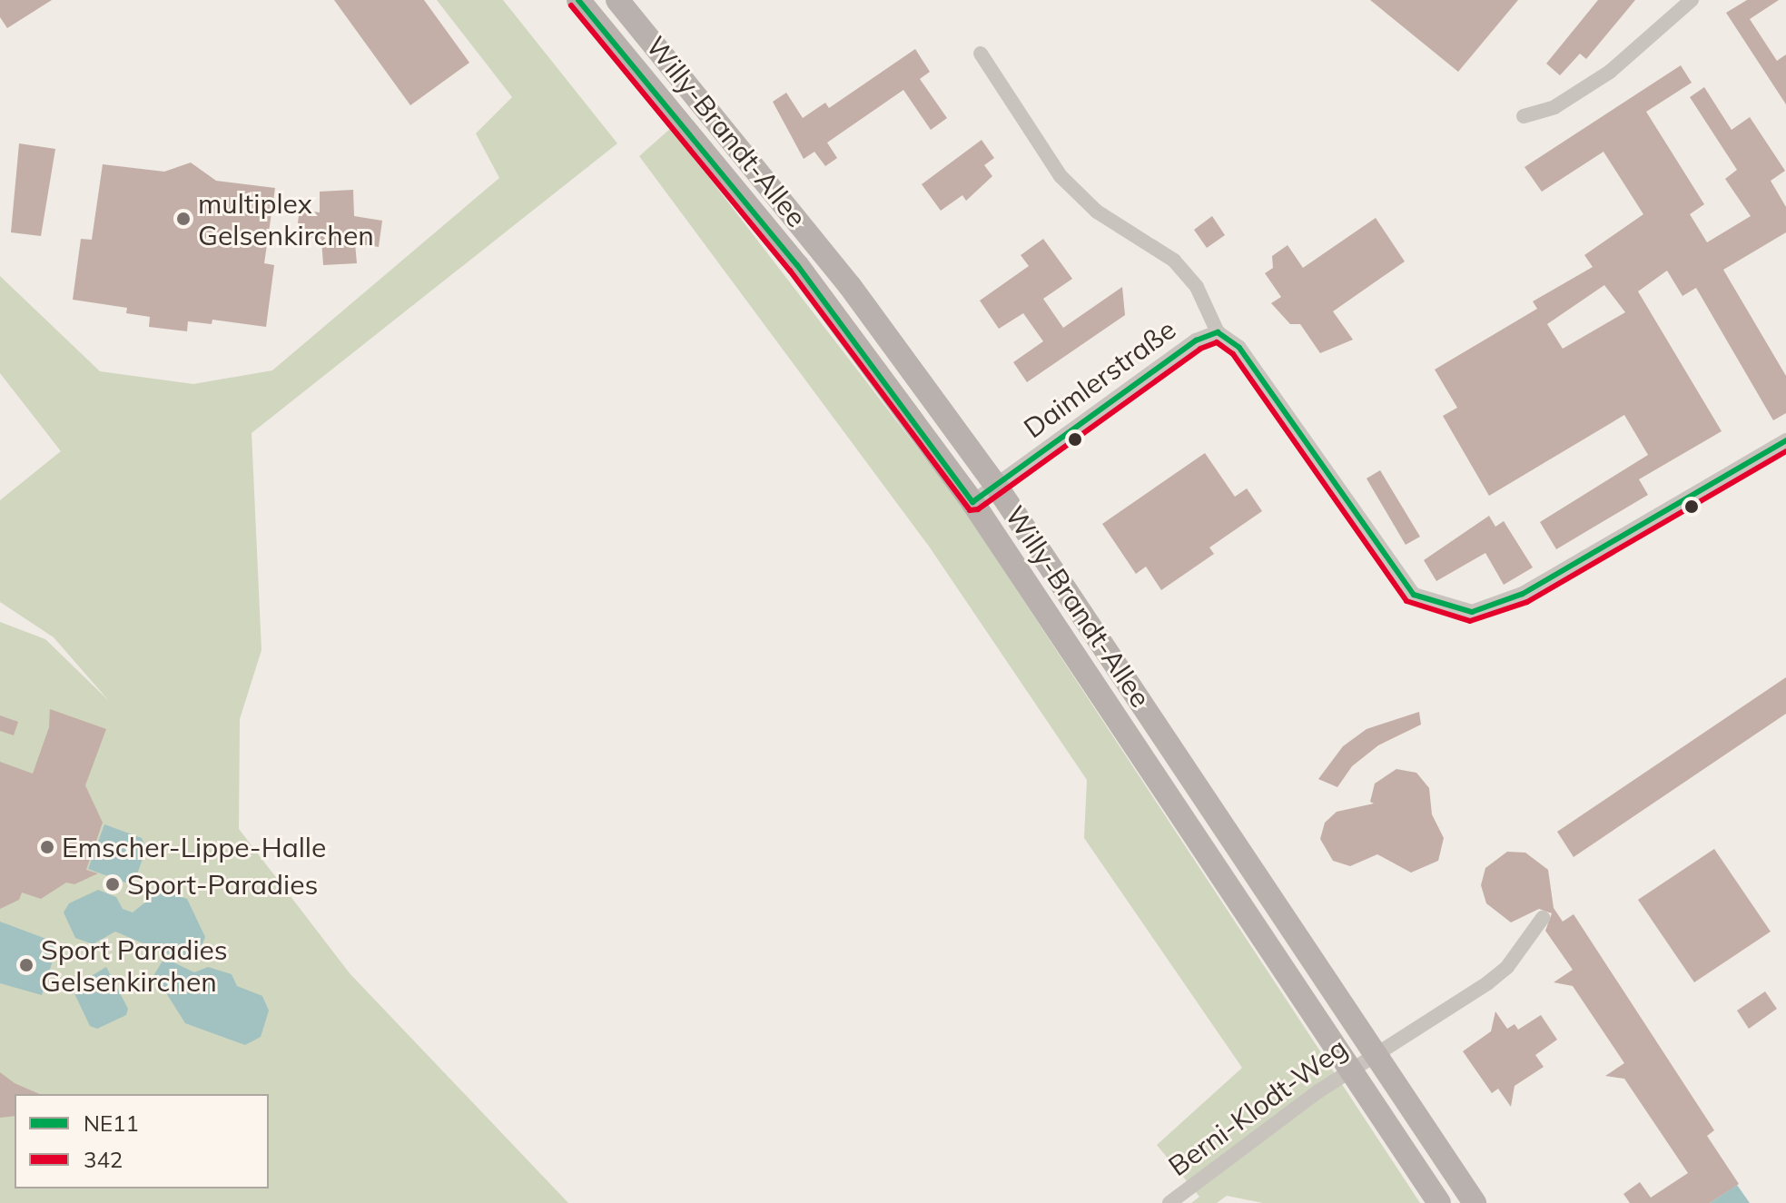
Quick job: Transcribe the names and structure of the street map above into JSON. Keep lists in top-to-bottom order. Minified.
{"streets":{"main road":["Willy-Brandt-Allee"],"street":["Daimlerstraße","Berni-Klodt-Weg"]},"crossings":[["Willy-Brandt-Allee","Daimlerstraße"],["Willy-Brandt-Allee","Berni-Klodt-Weg"]],"places":["multiplex Gelsenkirchen","Emscher-Lippe-Halle","Sport-Paradies","Sport Paradies Gelsenkirchen"],"lines":["transit line NE11","transit line 342"],"legend":["NE11","342"]}
